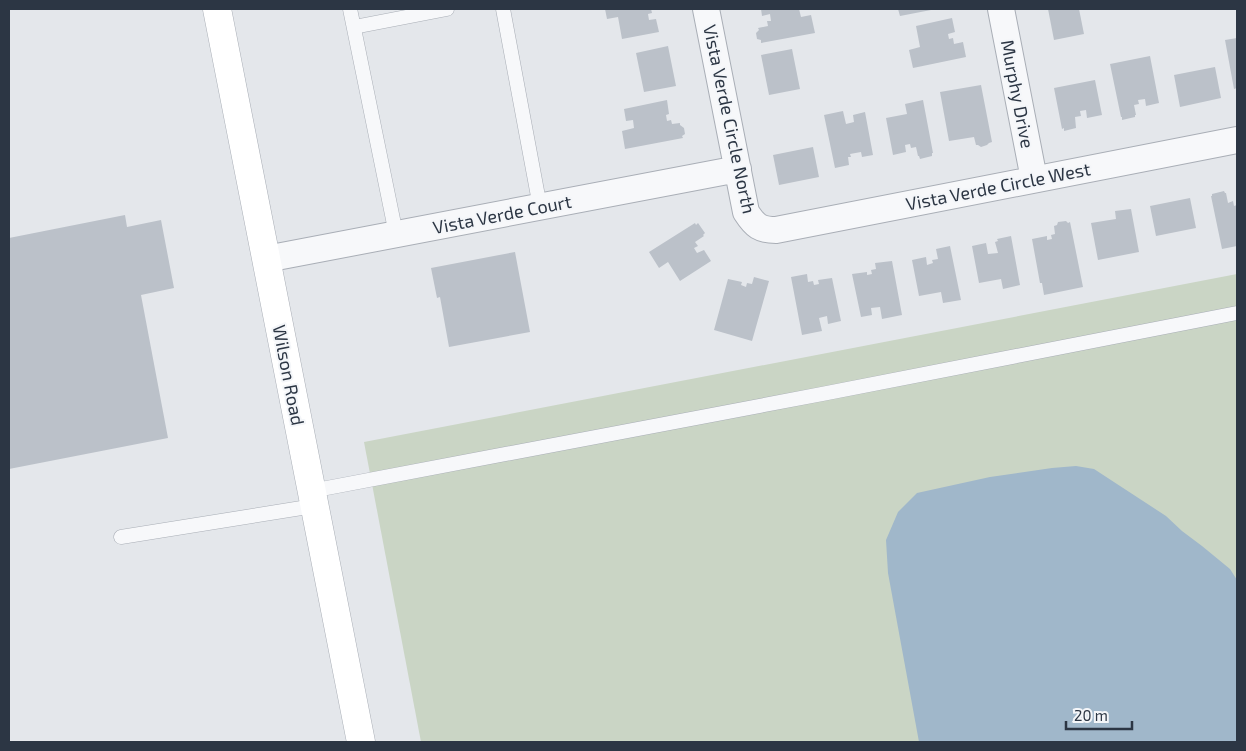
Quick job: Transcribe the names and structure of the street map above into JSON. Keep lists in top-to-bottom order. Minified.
{"streets":{"main road":["Wilson Road"],"street":["Murphy Drive","Vista Verde Circle North","Vista Verde Circle West","Vista Verde Court"]},"crossings":[["Murphy Drive","Vista Verde Circle West"],["Vista Verde Circle North","Vista Verde Circle West"],["Vista Verde Circle North","Vista Verde Court"],["Vista Verde Court","Wilson Road"]],"scale_bar":"20 m"}
